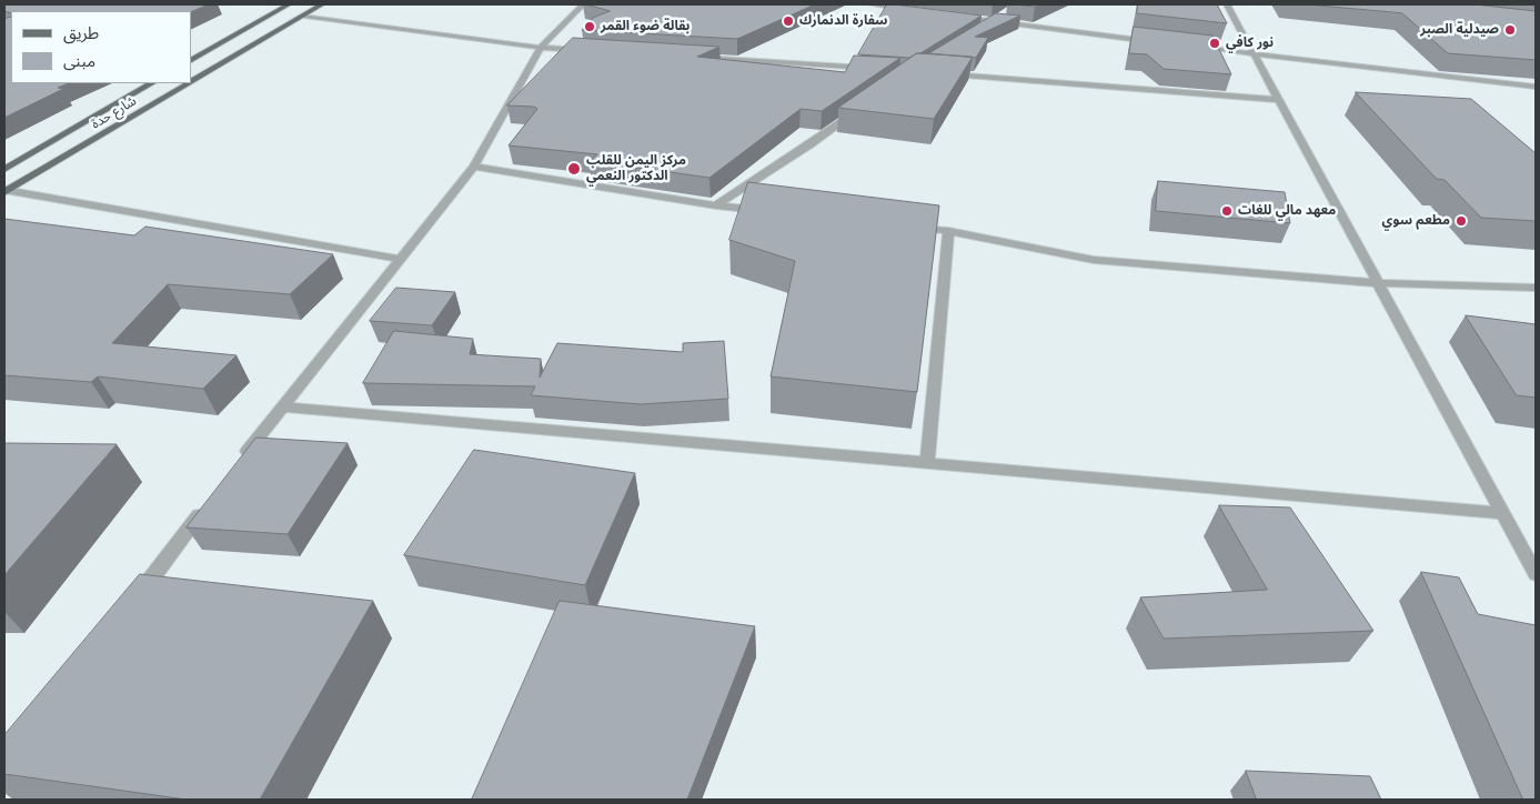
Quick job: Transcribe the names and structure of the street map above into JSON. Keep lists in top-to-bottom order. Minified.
{"streets":{"main road":["شارع حدة"]},"places":["سفارة الدنمارك","بقالة ضوء القمر","صيدلية الصبر","نور كافي","مركز اليمن للقلب الدكتور النعمي","معهد مالي للغات","مطعم سوي"],"legend":["طريق","مبنى"]}
